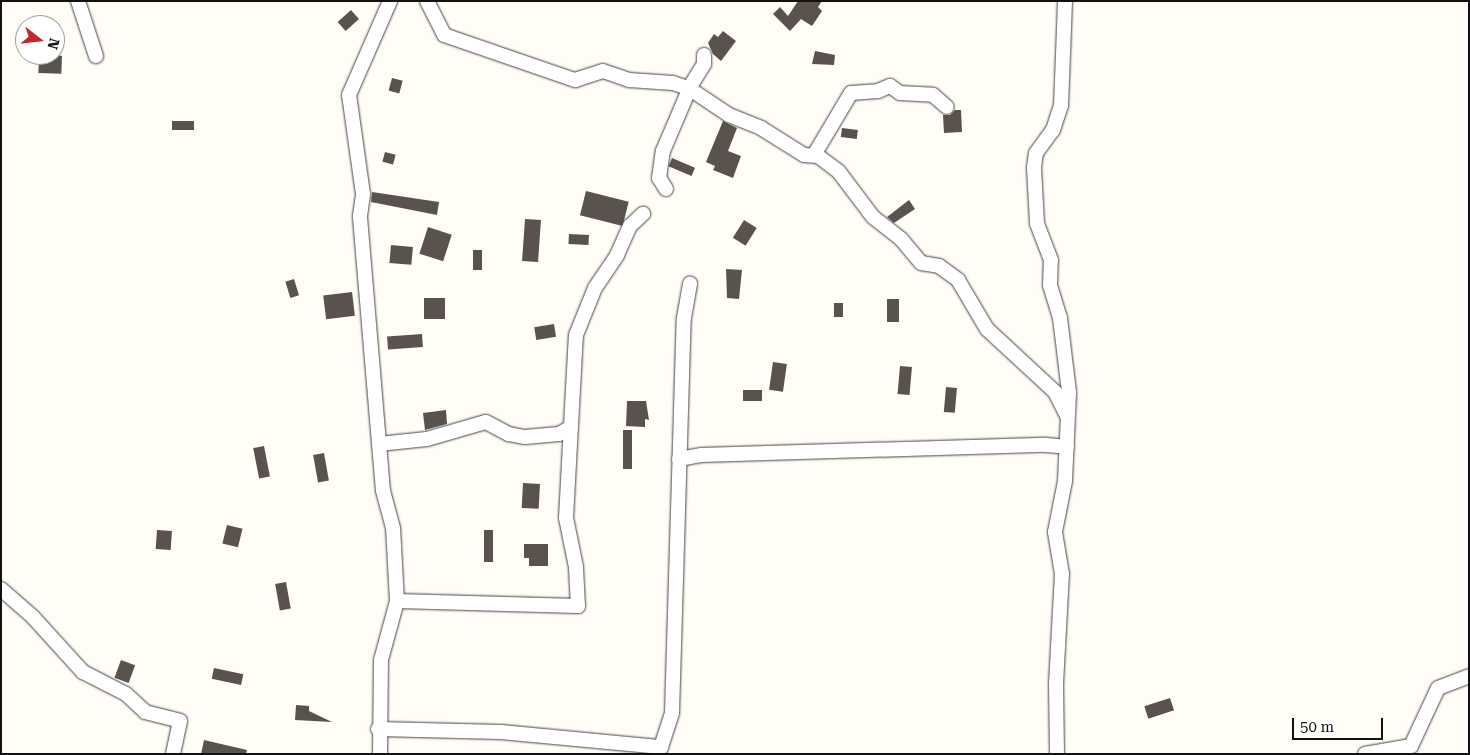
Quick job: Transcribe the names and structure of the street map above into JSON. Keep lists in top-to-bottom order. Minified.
{"scale_bar":"50 m","north":"right"}
